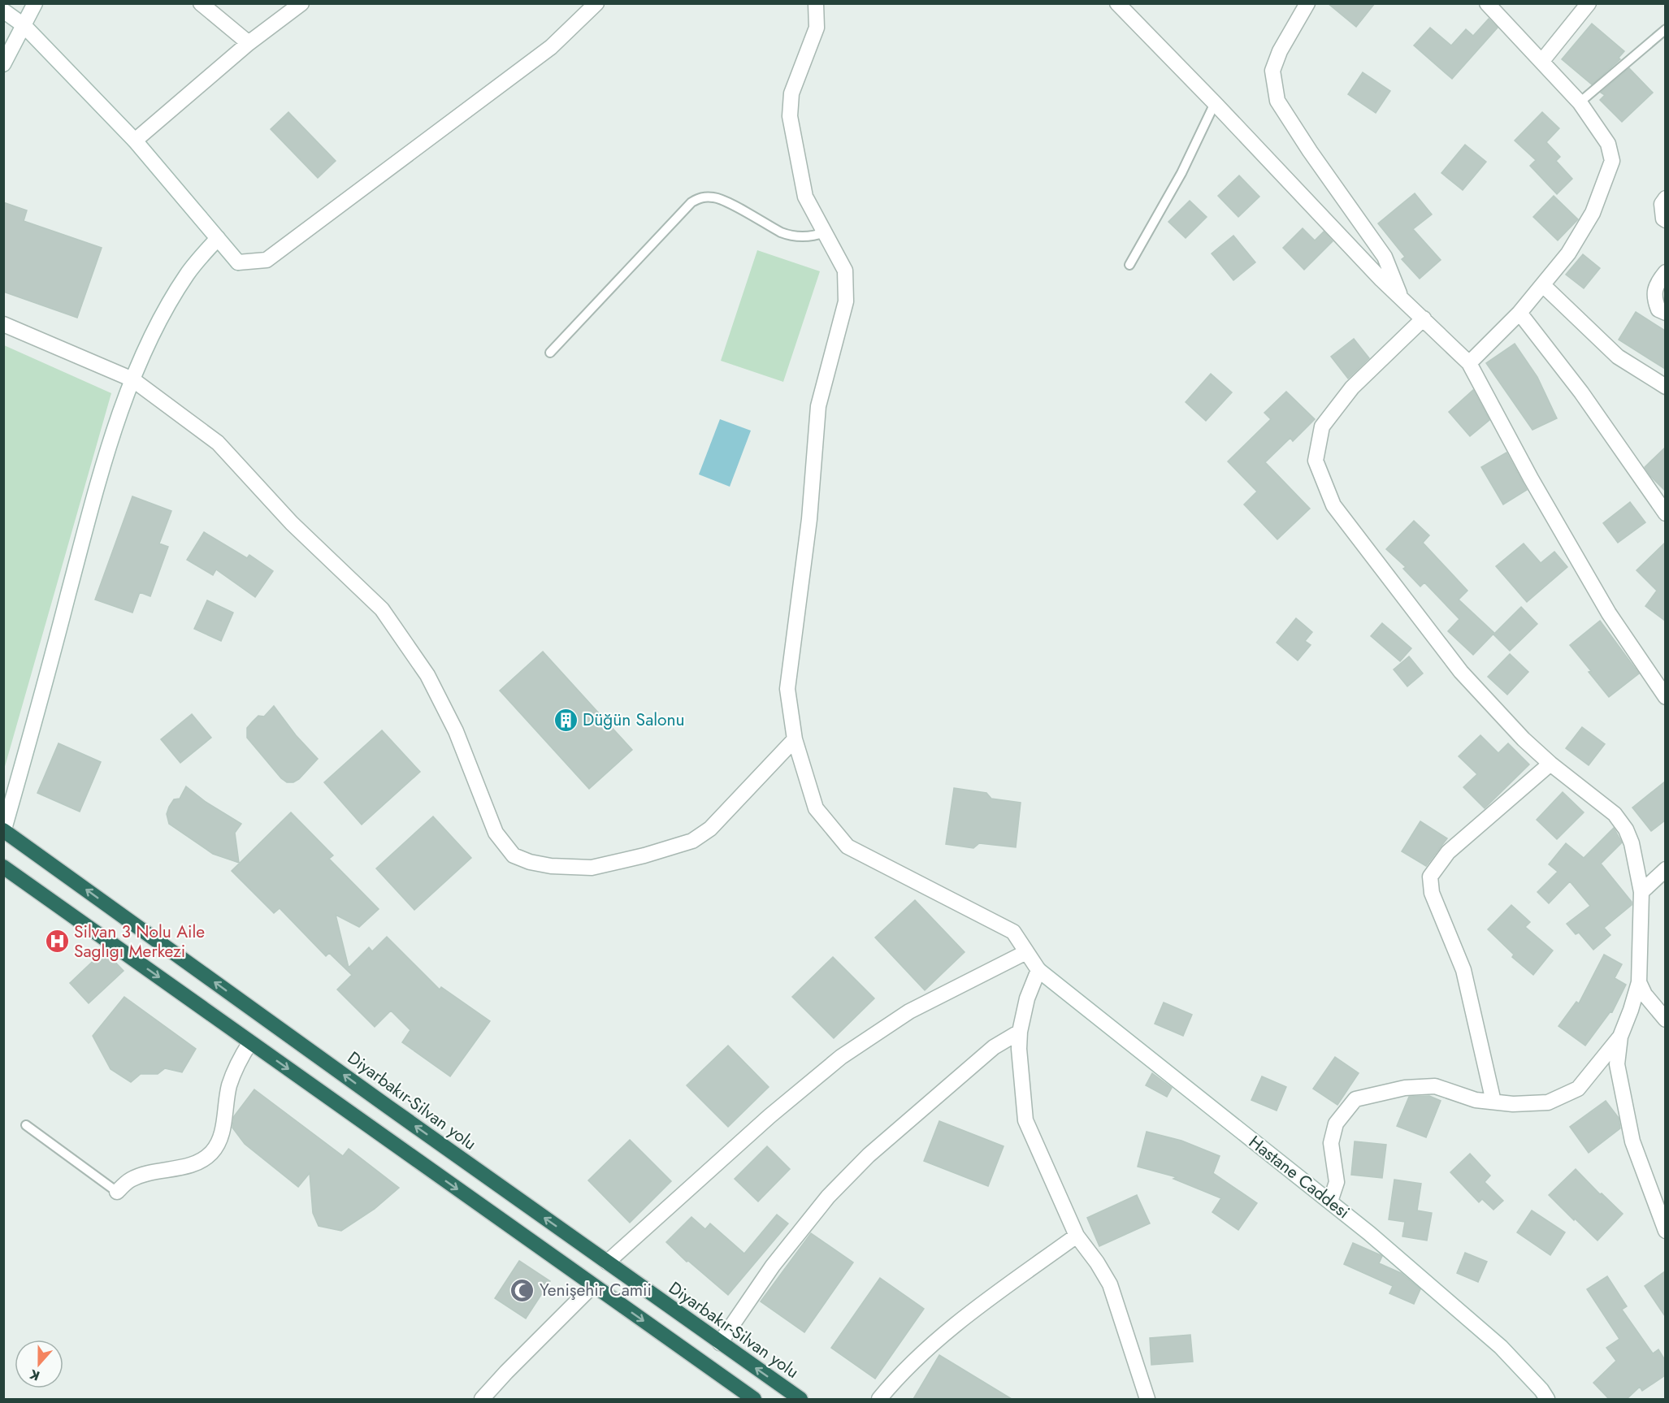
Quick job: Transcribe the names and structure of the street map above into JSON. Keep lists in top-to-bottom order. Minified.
{"streets":{"highway":["Diyarbakır-Silvan yolu"],"street":["Hastane Caddesi"]},"places":{"building":["Düğün Salonu"],"hospital":["Silvan 3 Nolu Aile Saglıgı Merkezi"],"mosque":["Yenişehir Camii"]},"north":"bottom"}
